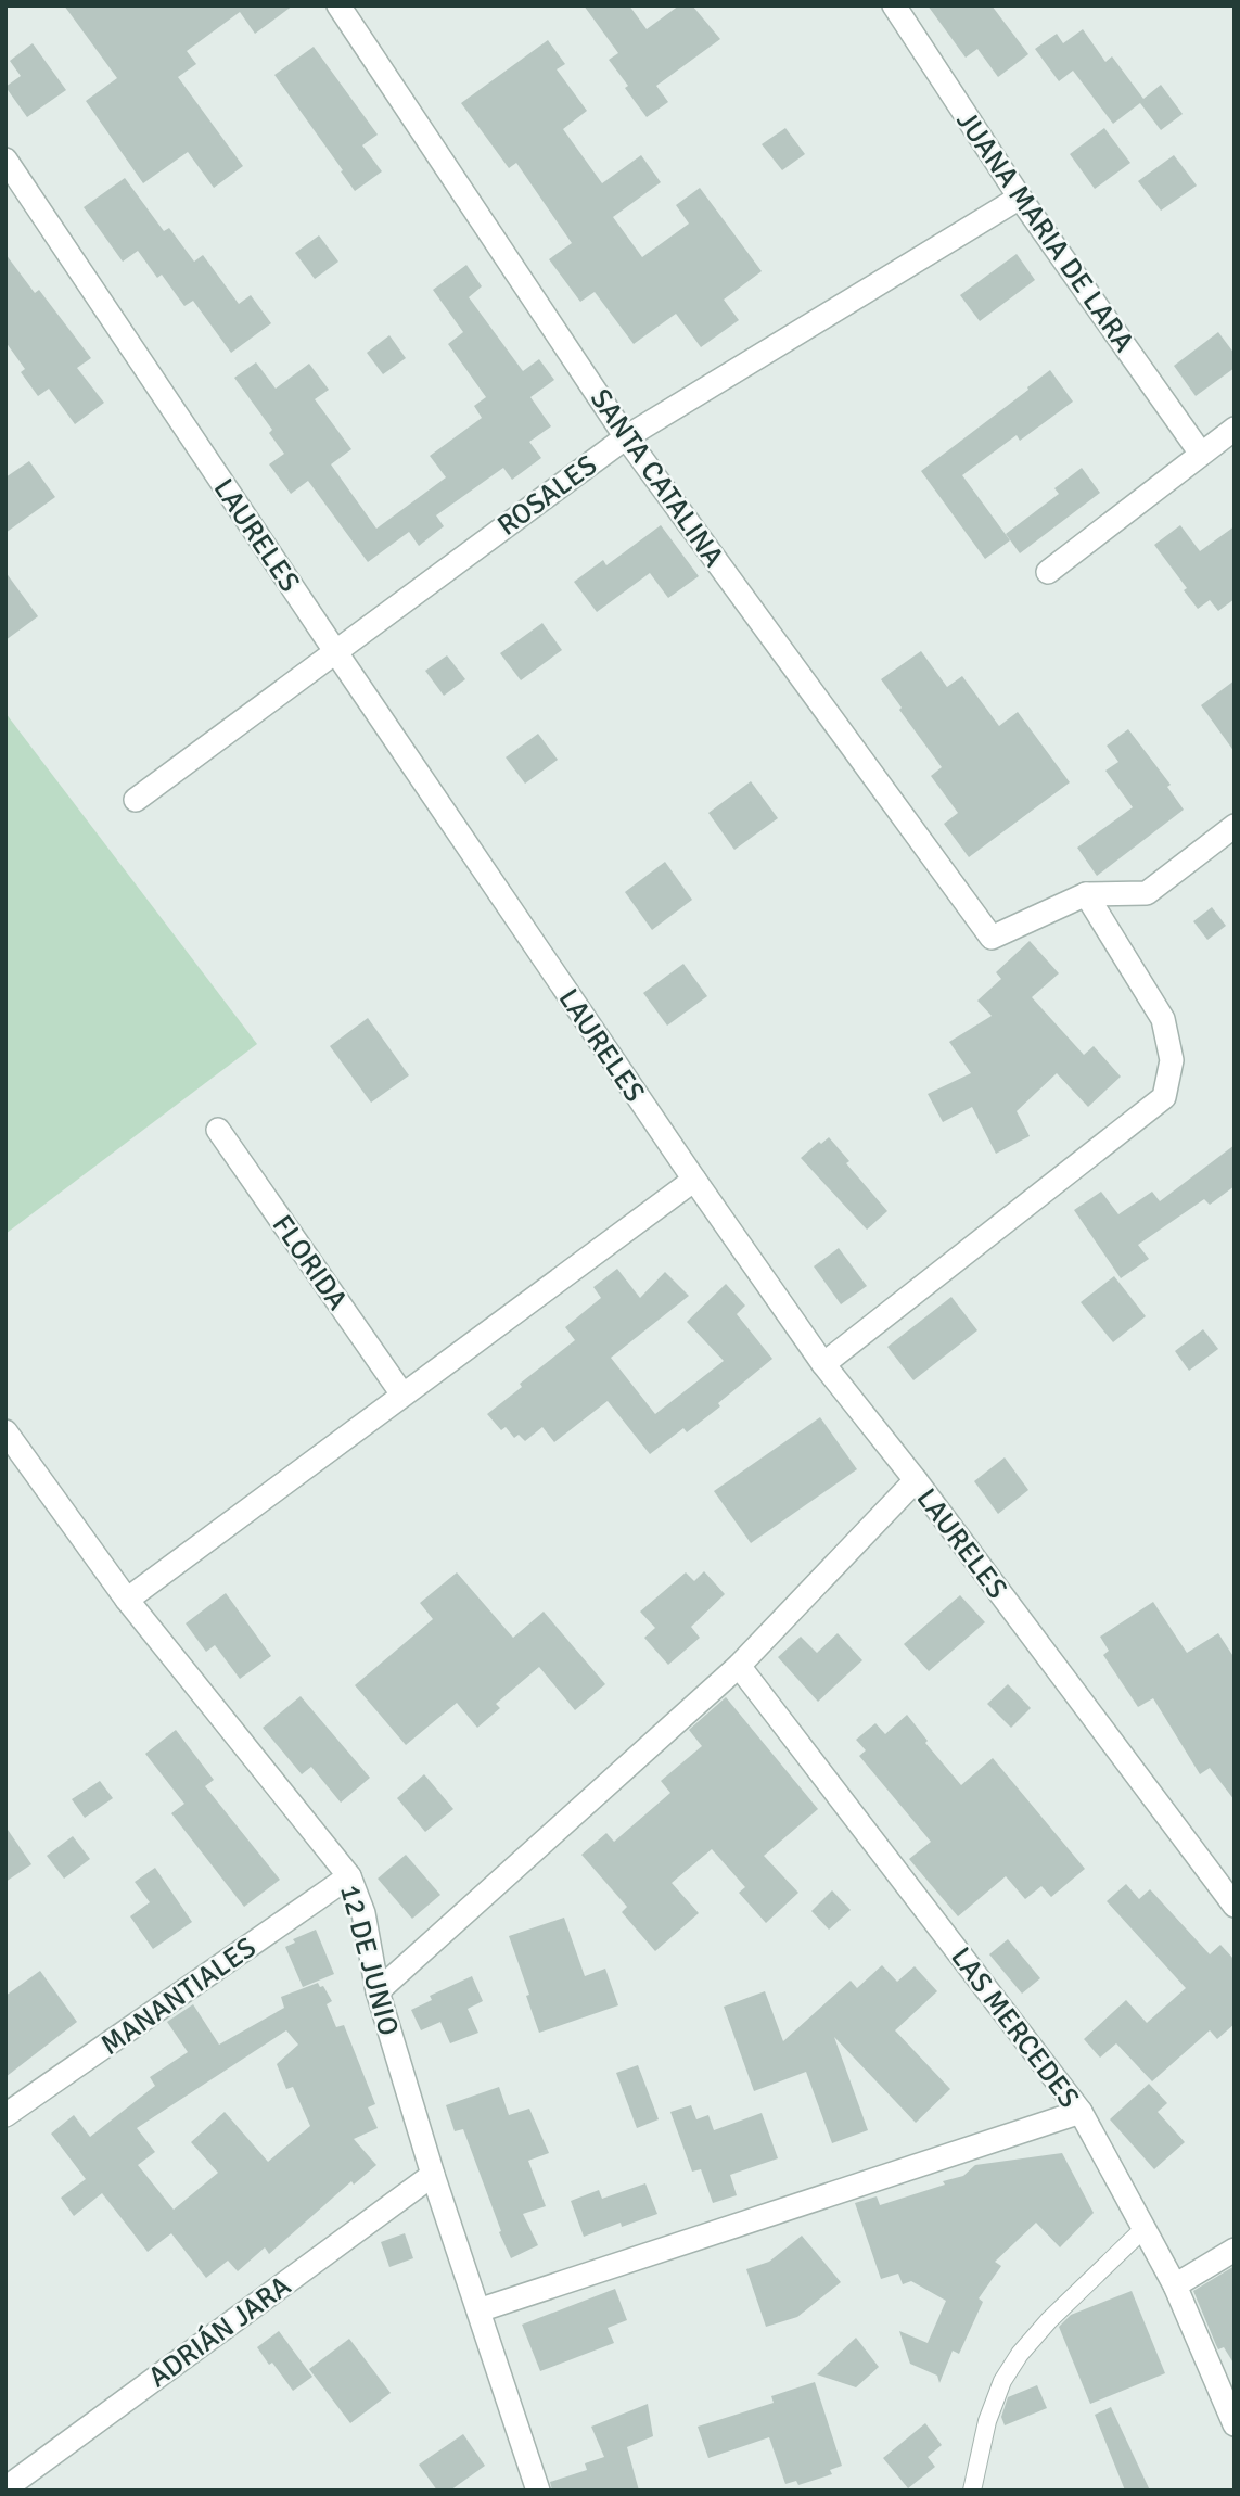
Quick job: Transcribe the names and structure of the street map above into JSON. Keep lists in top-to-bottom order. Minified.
{"streets":{"street":["JUANA MARIA DE LARA","SANTA CATALINA","ROSALES","LAURELES","FLORIDA","12 DE JUNIO","MANANTIALES","LAS MERCEDES","ADRIÁN JARA"]},"crossings":[["JUANA MARIA DE LARA","ROSALES"],["SANTA CATALINA","ROSALES"],["ROSALES","LAURELES"],["12 DE JUNIO","MANANTIALES"],["12 DE JUNIO","ADRIÁN JARA"]]}
